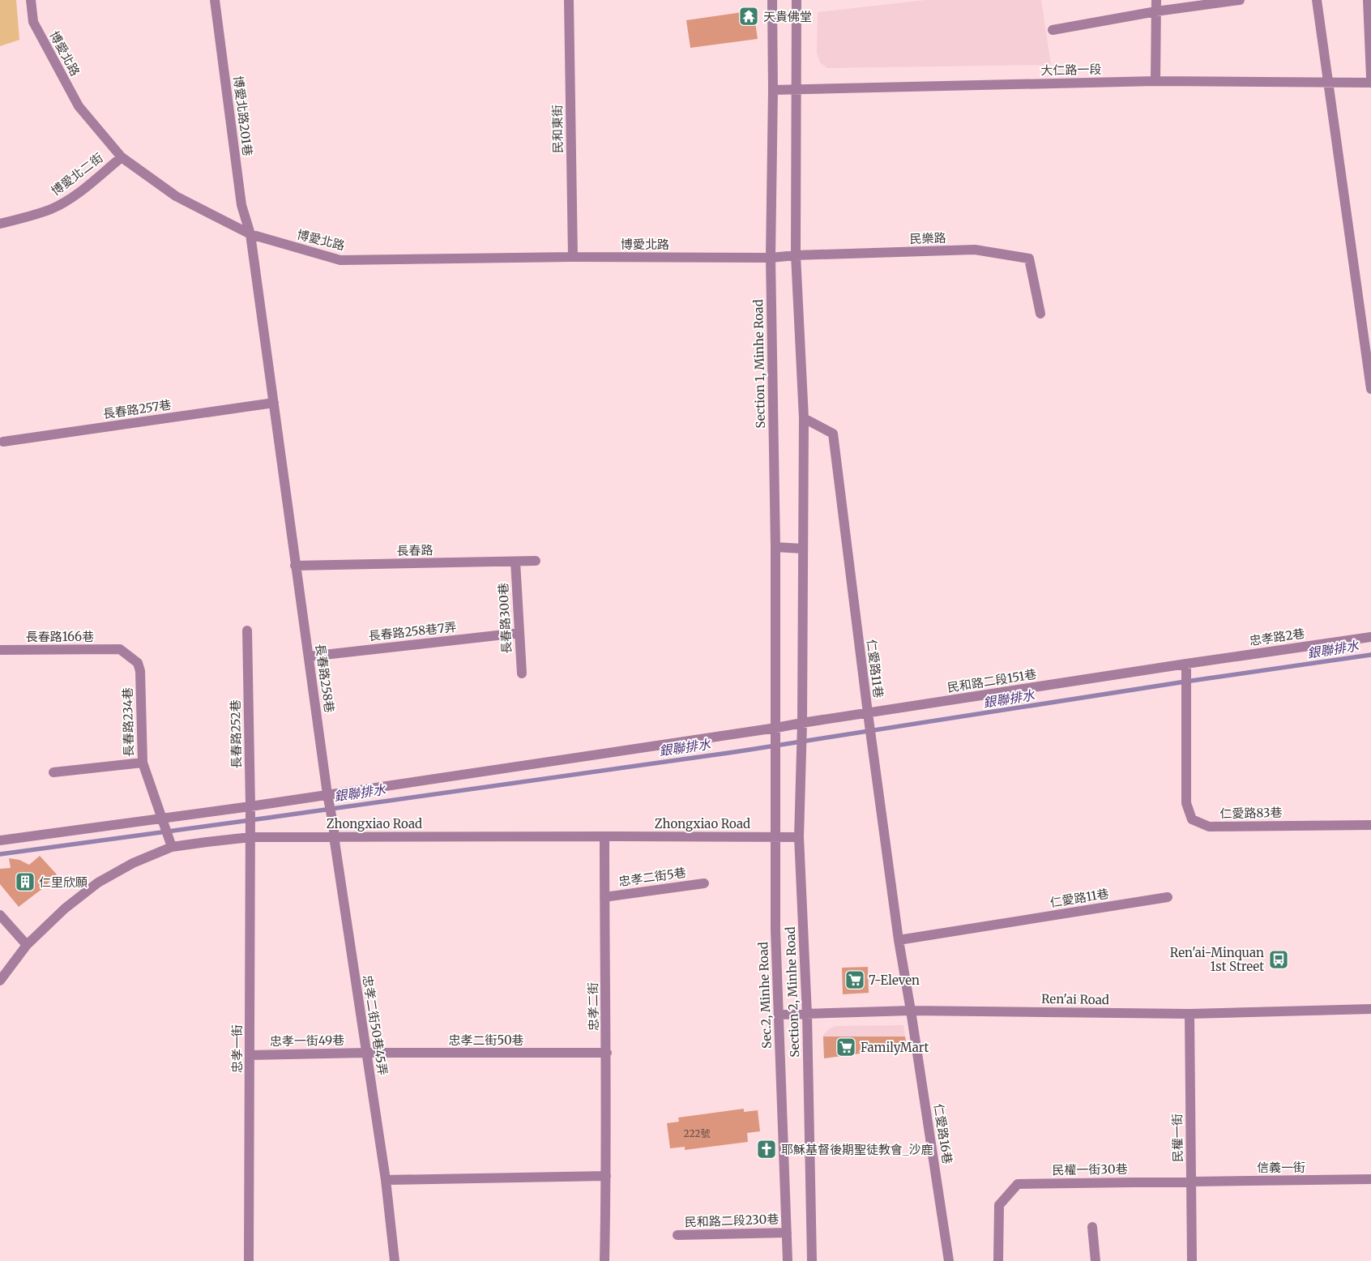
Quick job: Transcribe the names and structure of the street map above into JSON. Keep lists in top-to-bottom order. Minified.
{"streets":{"street":["博愛北路","大仁路一段","博愛北路201巷","民和東街","博愛北二街","民樂路","Section 1, Minhe Road","長春路257巷","長春路","長春路300巷","長春路258巷7弄","長春路166巷","忠孝路2巷","仁愛路11巷","長春路258巷","民和路二段151巷","長春路234巷","長春路252巷","仁愛路83巷","Zhongxiao Road","忠孝二街5巷","Section 2, Minhe Road","Sec.2, Minhe Road","Ren'ai Road","忠孝二街","忠孝二街50巷45弄","忠孝二街50巷","忠孝一街49巷","忠孝一街","仁愛路16巷","民權一街","信義一街","民權一街30巷","民和路二段230巷"]},"crossings":[["博愛北路","博愛北路201巷"],["博愛北路","民和東街"],["博愛北路","博愛北二街"],["博愛北路","民樂路"],["博愛北路","Section 1, Minhe Road"],["大仁路一段","Section 1, Minhe Road"],["民樂路","Section 1, Minhe Road"],["Section 1, Minhe Road","民和路二段151巷"],["Section 1, Minhe Road","Sec.2, Minhe Road"],["長春路","長春路300巷"],["長春路","長春路258巷"],["長春路300巷","長春路258巷7弄"],["長春路258巷7弄","長春路258巷"],["長春路166巷","長春路234巷"],["忠孝路2巷","民和路二段151巷"],["忠孝路2巷","仁愛路83巷"],["仁愛路11巷","民和路二段151巷"],["仁愛路11巷","Ren'ai Road"],["仁愛路11巷","仁愛路16巷"],["長春路258巷","民和路二段151巷"],["長春路258巷","忠孝二街50巷45弄"],["民和路二段151巷","長春路234巷"],["民和路二段151巷","長春路252巷"],["民和路二段151巷","仁愛路83巷"],["民和路二段151巷","Section 2, Minhe Road"],["民和路二段151巷","Sec.2, Minhe Road"],["民和路二段151巷","忠孝二街50巷45弄"],["長春路234巷","Zhongxiao Road"],["長春路252巷","Zhongxiao Road"],["長春路252巷","忠孝一街"],["Zhongxiao Road","Section 2, Minhe Road"],["Zhongxiao Road","Sec.2, Minhe Road"],["Zhongxiao Road","忠孝二街"],["Zhongxiao Road","忠孝二街50巷45弄"],["Zhongxiao Road","忠孝一街"],["忠孝二街5巷","忠孝二街"],["Section 2, Minhe Road","Ren'ai Road"],["Sec.2, Minhe Road","Ren'ai Road"],["Sec.2, Minhe Road","民和路二段230巷"],["Ren'ai Road","仁愛路16巷"],["Ren'ai Road","民權一街"],["忠孝二街","忠孝二街50巷"],["忠孝二街50巷45弄","忠孝二街50巷"],["忠孝二街50巷45弄","忠孝一街49巷"],["忠孝二街50巷","忠孝一街49巷"],["忠孝一街49巷","忠孝一街"],["民權一街","信義一街"],["民權一街","民權一街30巷"],["信義一街","民權一街30巷"]],"water":["銀聯排水"],"places":{"temple":["天貴佛堂"],"building":["仁里欣願"],"bus stop":["Ren'ai-Minquan 1st Street"],"supermarket":["7-Eleven","FamilyMart"],"church":["耶穌基督後期聖徒教會_沙鹿"]},"house_numbers":["222號"]}
